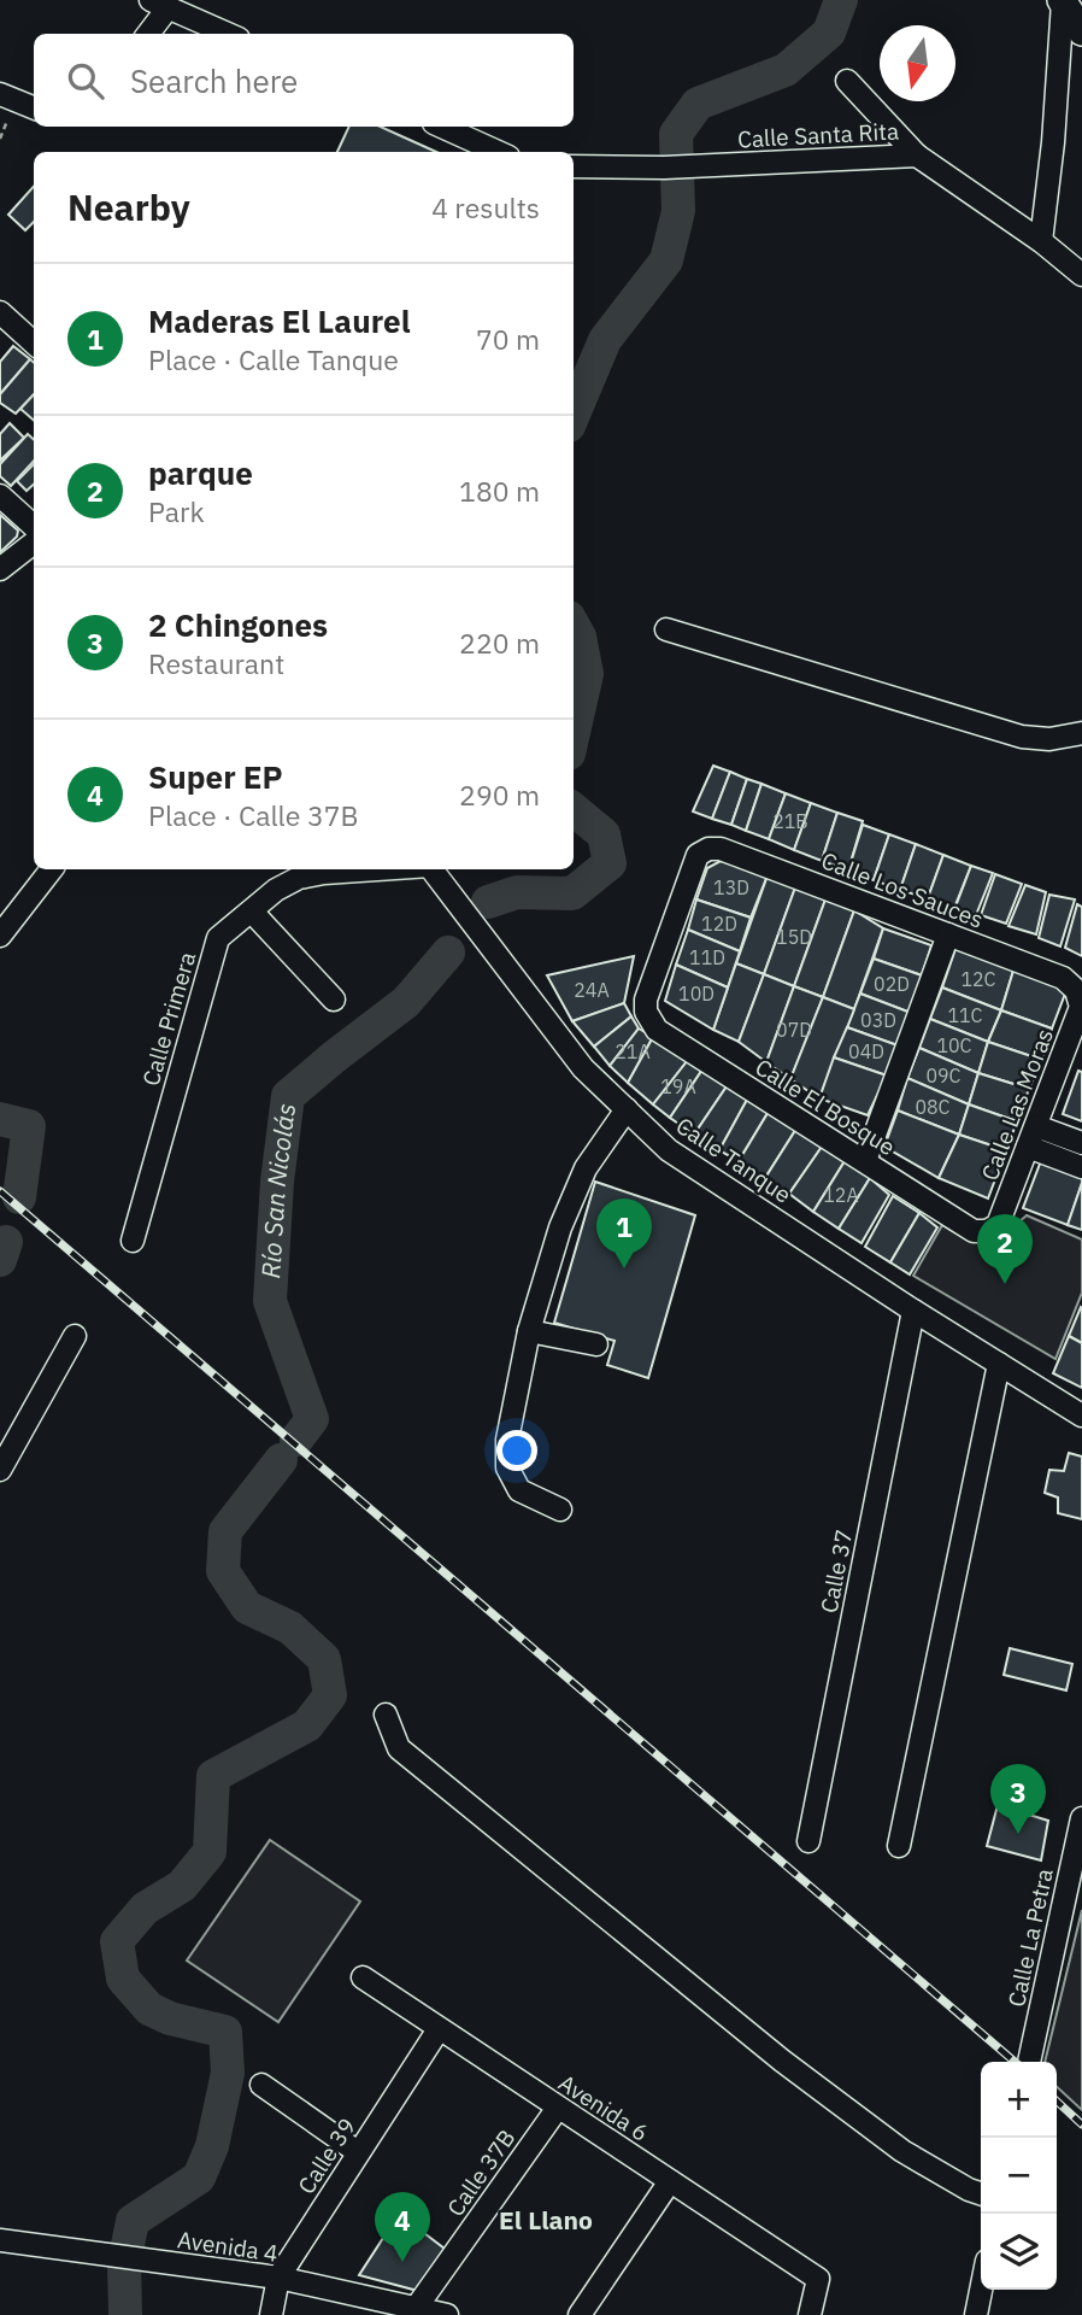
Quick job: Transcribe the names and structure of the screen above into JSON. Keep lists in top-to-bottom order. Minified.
{"streets":{"street":["Calle Santa Rita","Calle Los Sauces","Calle Primera","Calle Las Moras","Calle El Bosque","Calle Tanque","Calle 37","Calle La Petra","Avenida 6","Calle 39","Calle 37B","Avenida 4"]},"crossings":[["Calle Los Sauces","Calle Las Moras"],["Calle Los Sauces","Calle El Bosque"],["Calle Las Moras","Calle El Bosque"],["Calle Tanque","Calle 37"],["Avenida 6","Calle 39"],["Avenida 6","Calle 37B"],["Calle 39","Avenida 4"],["Calle 37B","Avenida 4"]],"districts":["El Llano"],"water":["Río San Nicolás"],"house_numbers":["21B","13D","12D","15D","11D","12C","02D","24A","10D","11C","03D","07D","10C","21A","04D","09C","19A","08C","12A"],"north":"bottom","page":{"search":"Search here","heading":["Nearby","4 results"],"list":[{"mark":"1","name":"Maderas El Laurel","note":"Place · Calle Tanque","value":"70 m"},{"mark":"2","name":"parque","note":"Park","value":"180 m"},{"mark":"3","name":"2 Chingones","note":"Restaurant","value":"220 m"},{"mark":"4","name":"Super EP","note":"Place · Calle 37B","value":"290 m"}],"pins":["1","2","3","4"],"map_buttons":["+","−"]}}
